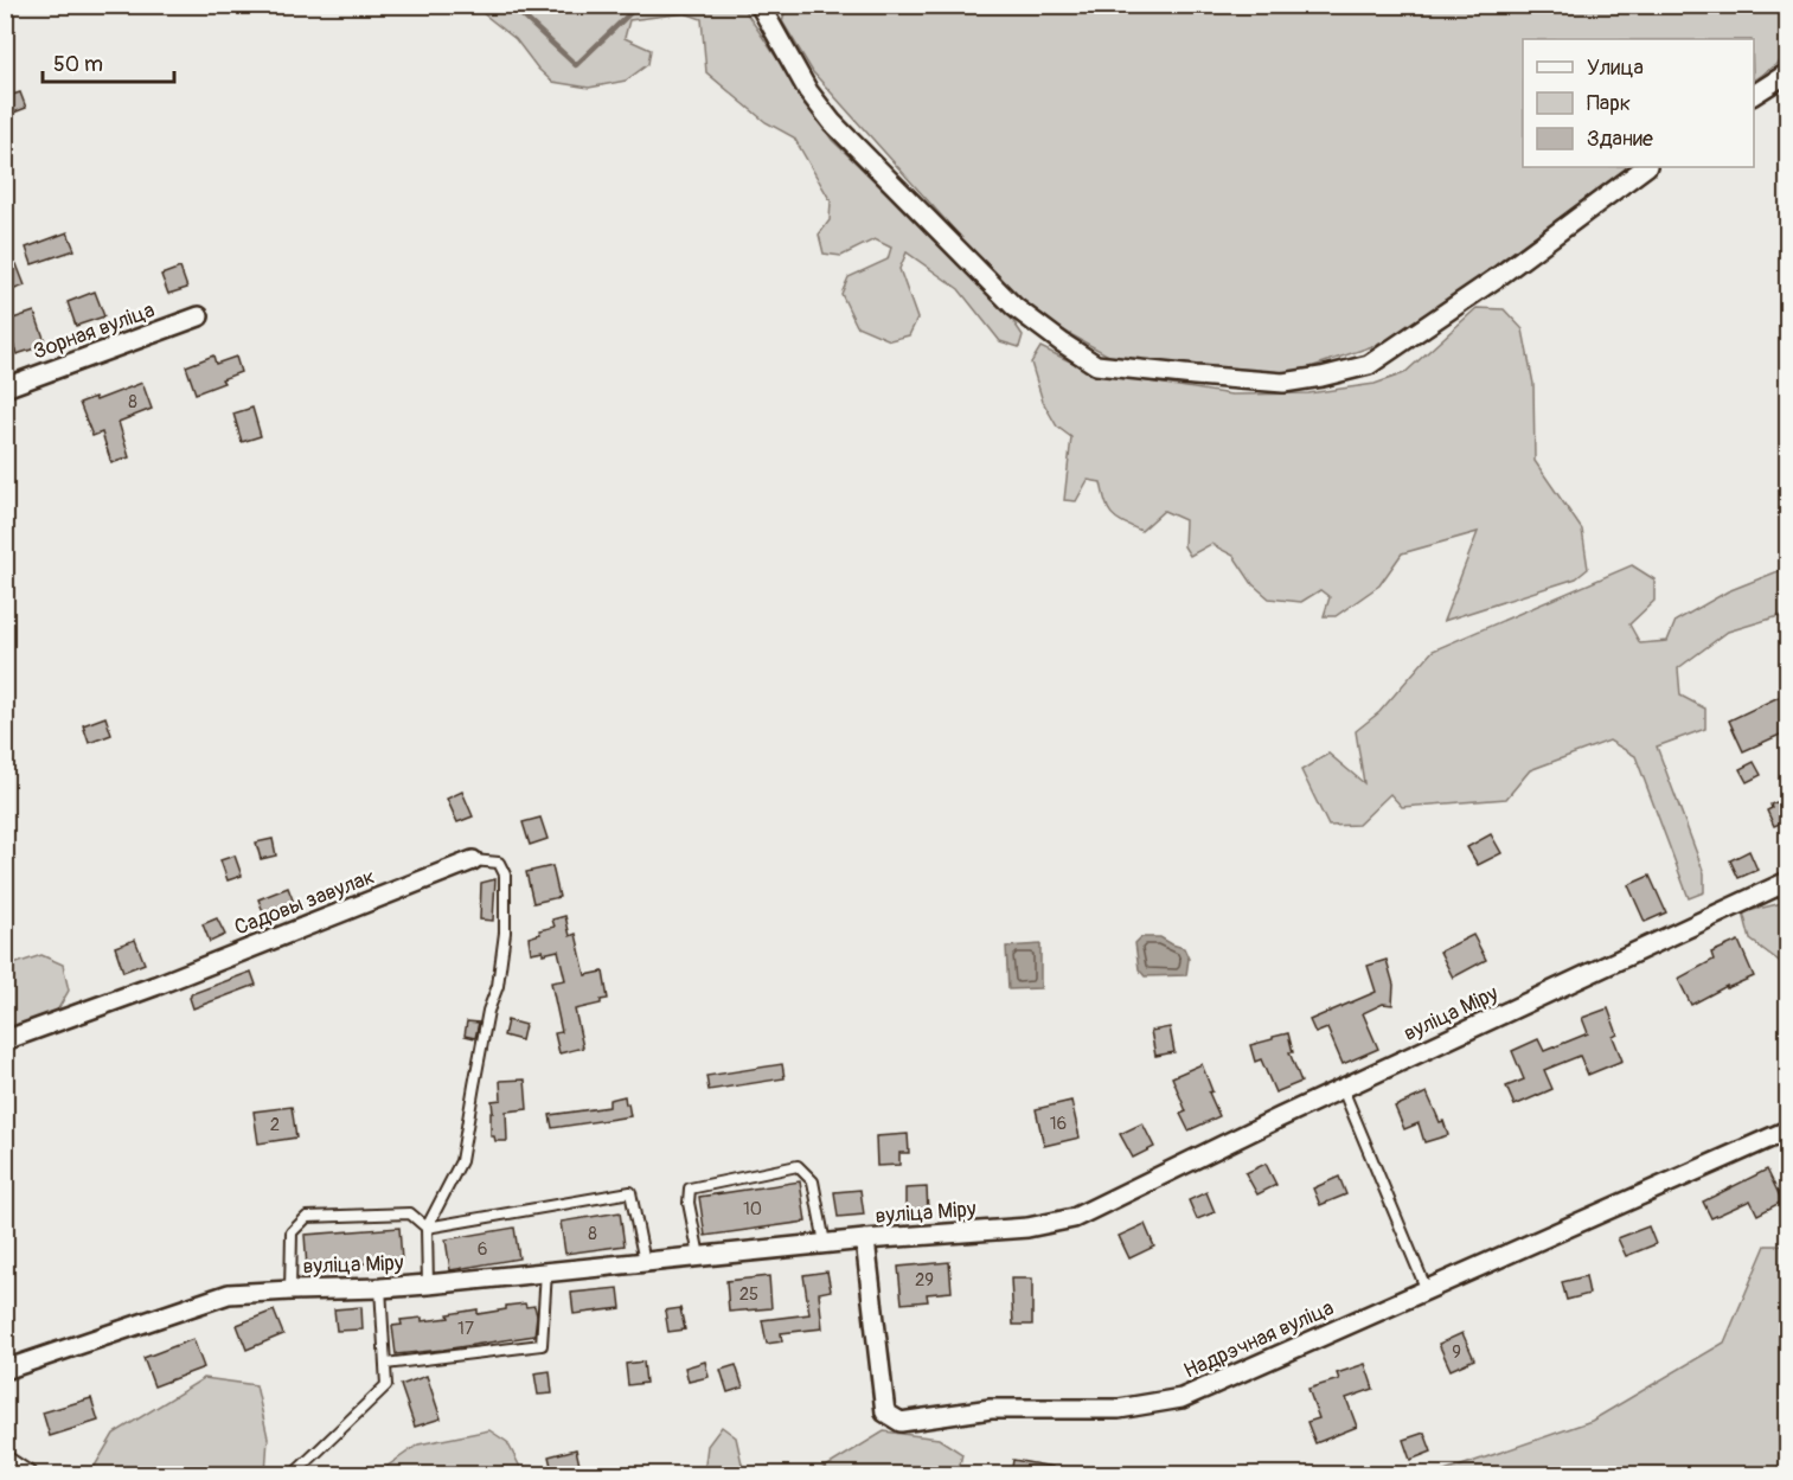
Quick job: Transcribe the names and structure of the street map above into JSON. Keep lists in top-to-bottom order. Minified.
{"streets":{"street":["Зорная вуліца","Садовы завулак","вуліца Міру","Надрэчная вуліца"]},"crossings":[["вуліца Міру","Надрэчная вуліца"]],"house_numbers":["8","16","2","10","8","6","29","25","17","9"],"legend":["Улица","Парк","Здание"],"scale_bar":"50 m"}
